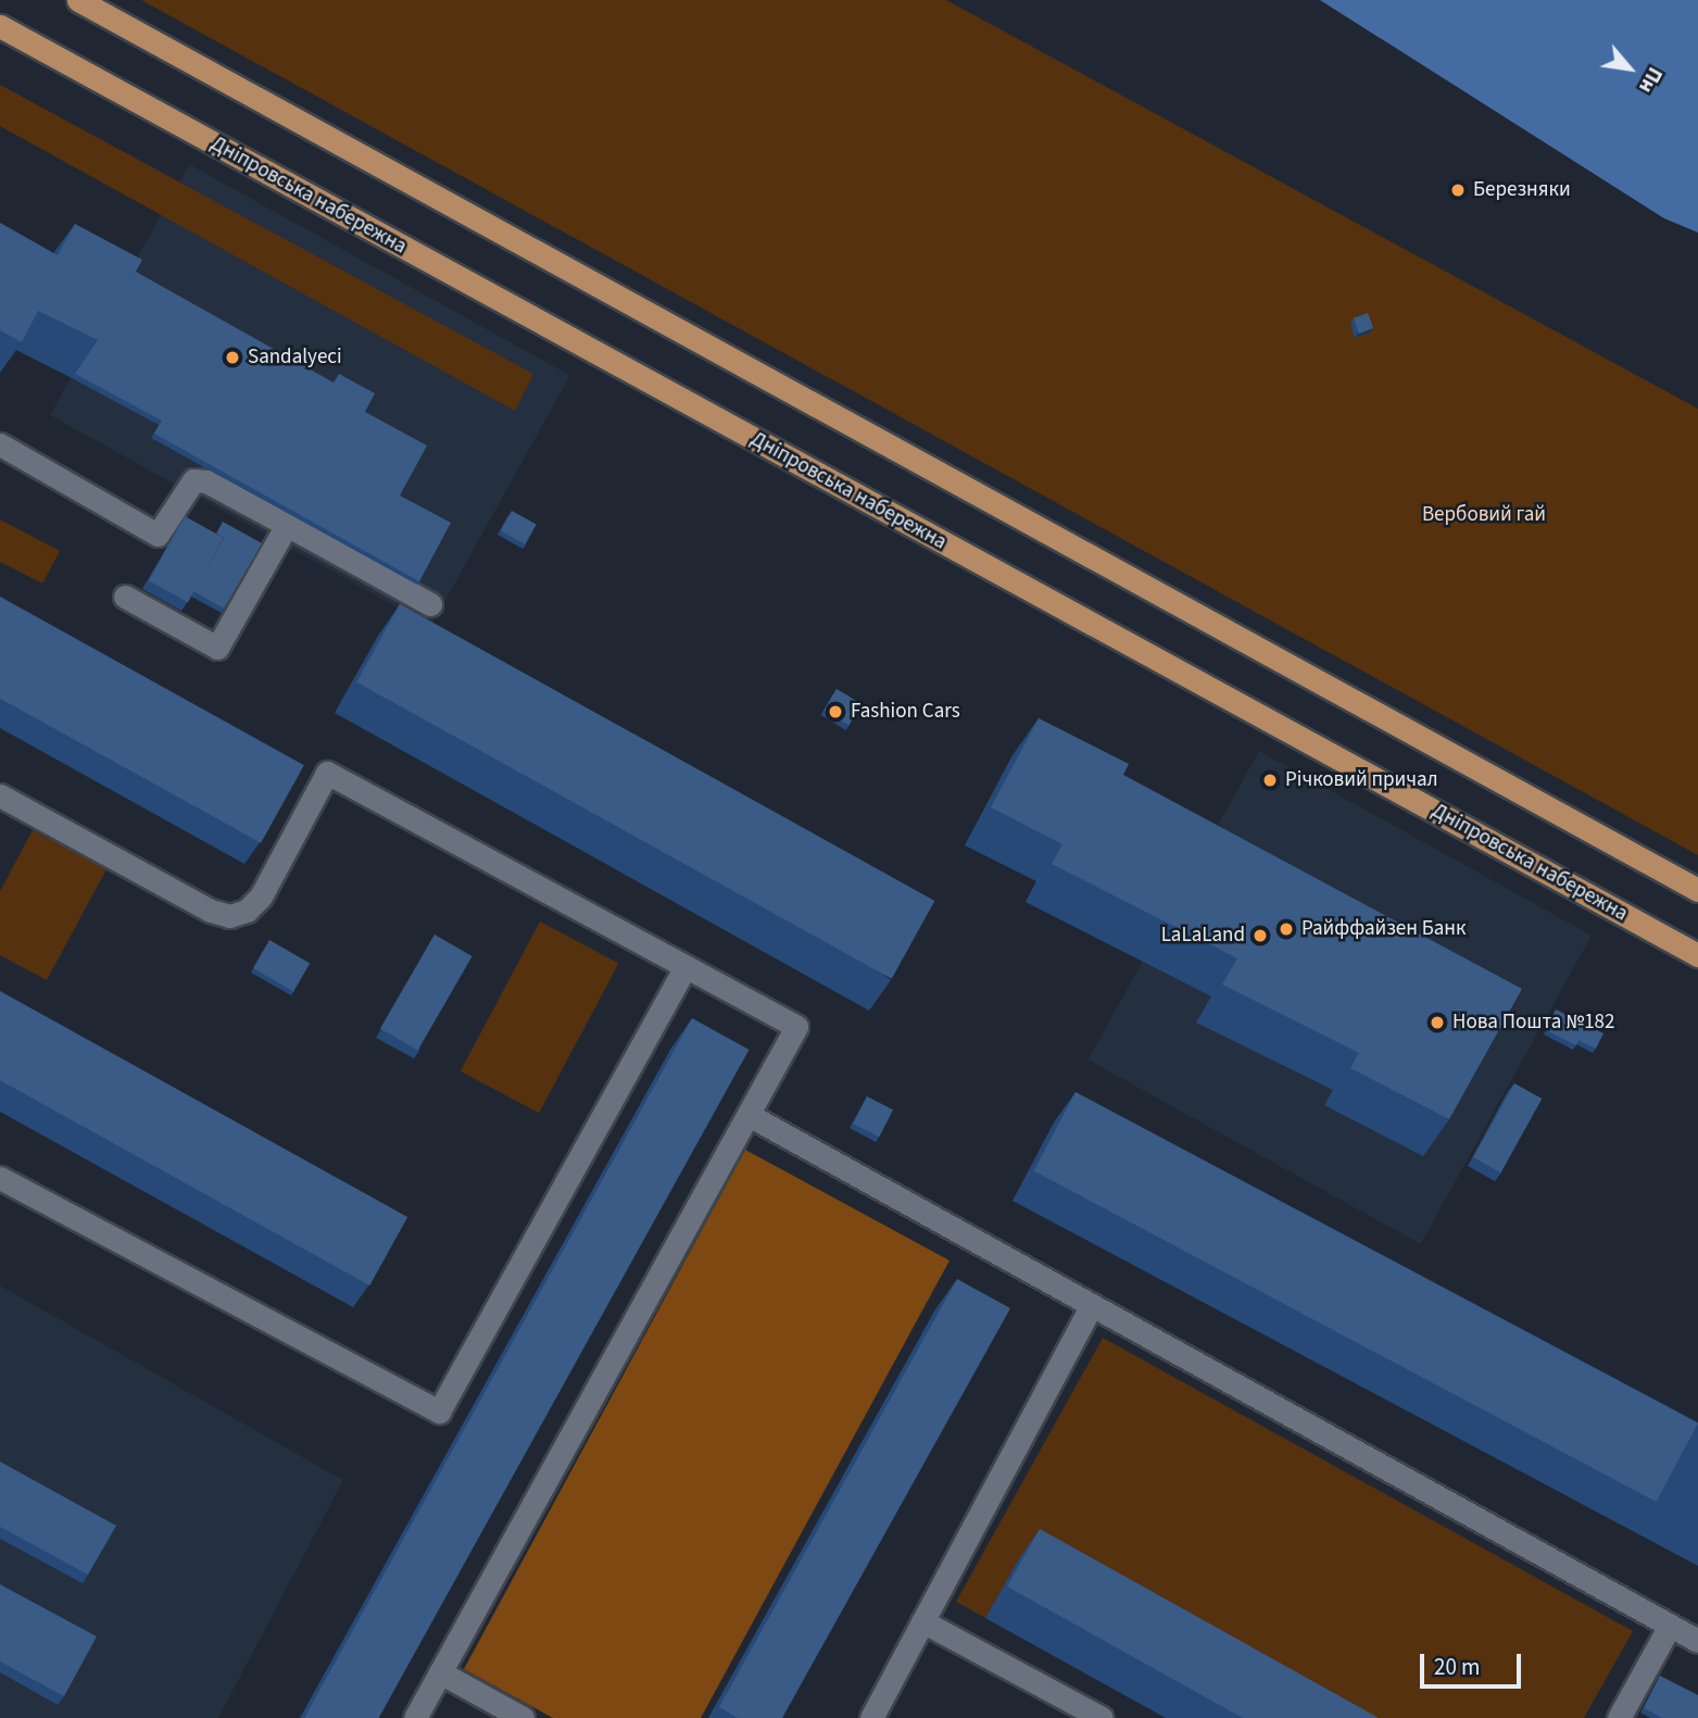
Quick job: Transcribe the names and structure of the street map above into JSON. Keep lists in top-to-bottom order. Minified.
{"streets":{"main road":["Дніпровська набережна"]},"parks":["Вербовий гай"],"places":["Березняки","Sandalyeci","Fashion Cars","Річковий причал","Райффайзен Банк","LaLaLand","Нова Пошта №182"],"scale_bar":"20 m","north":"bottom right"}
